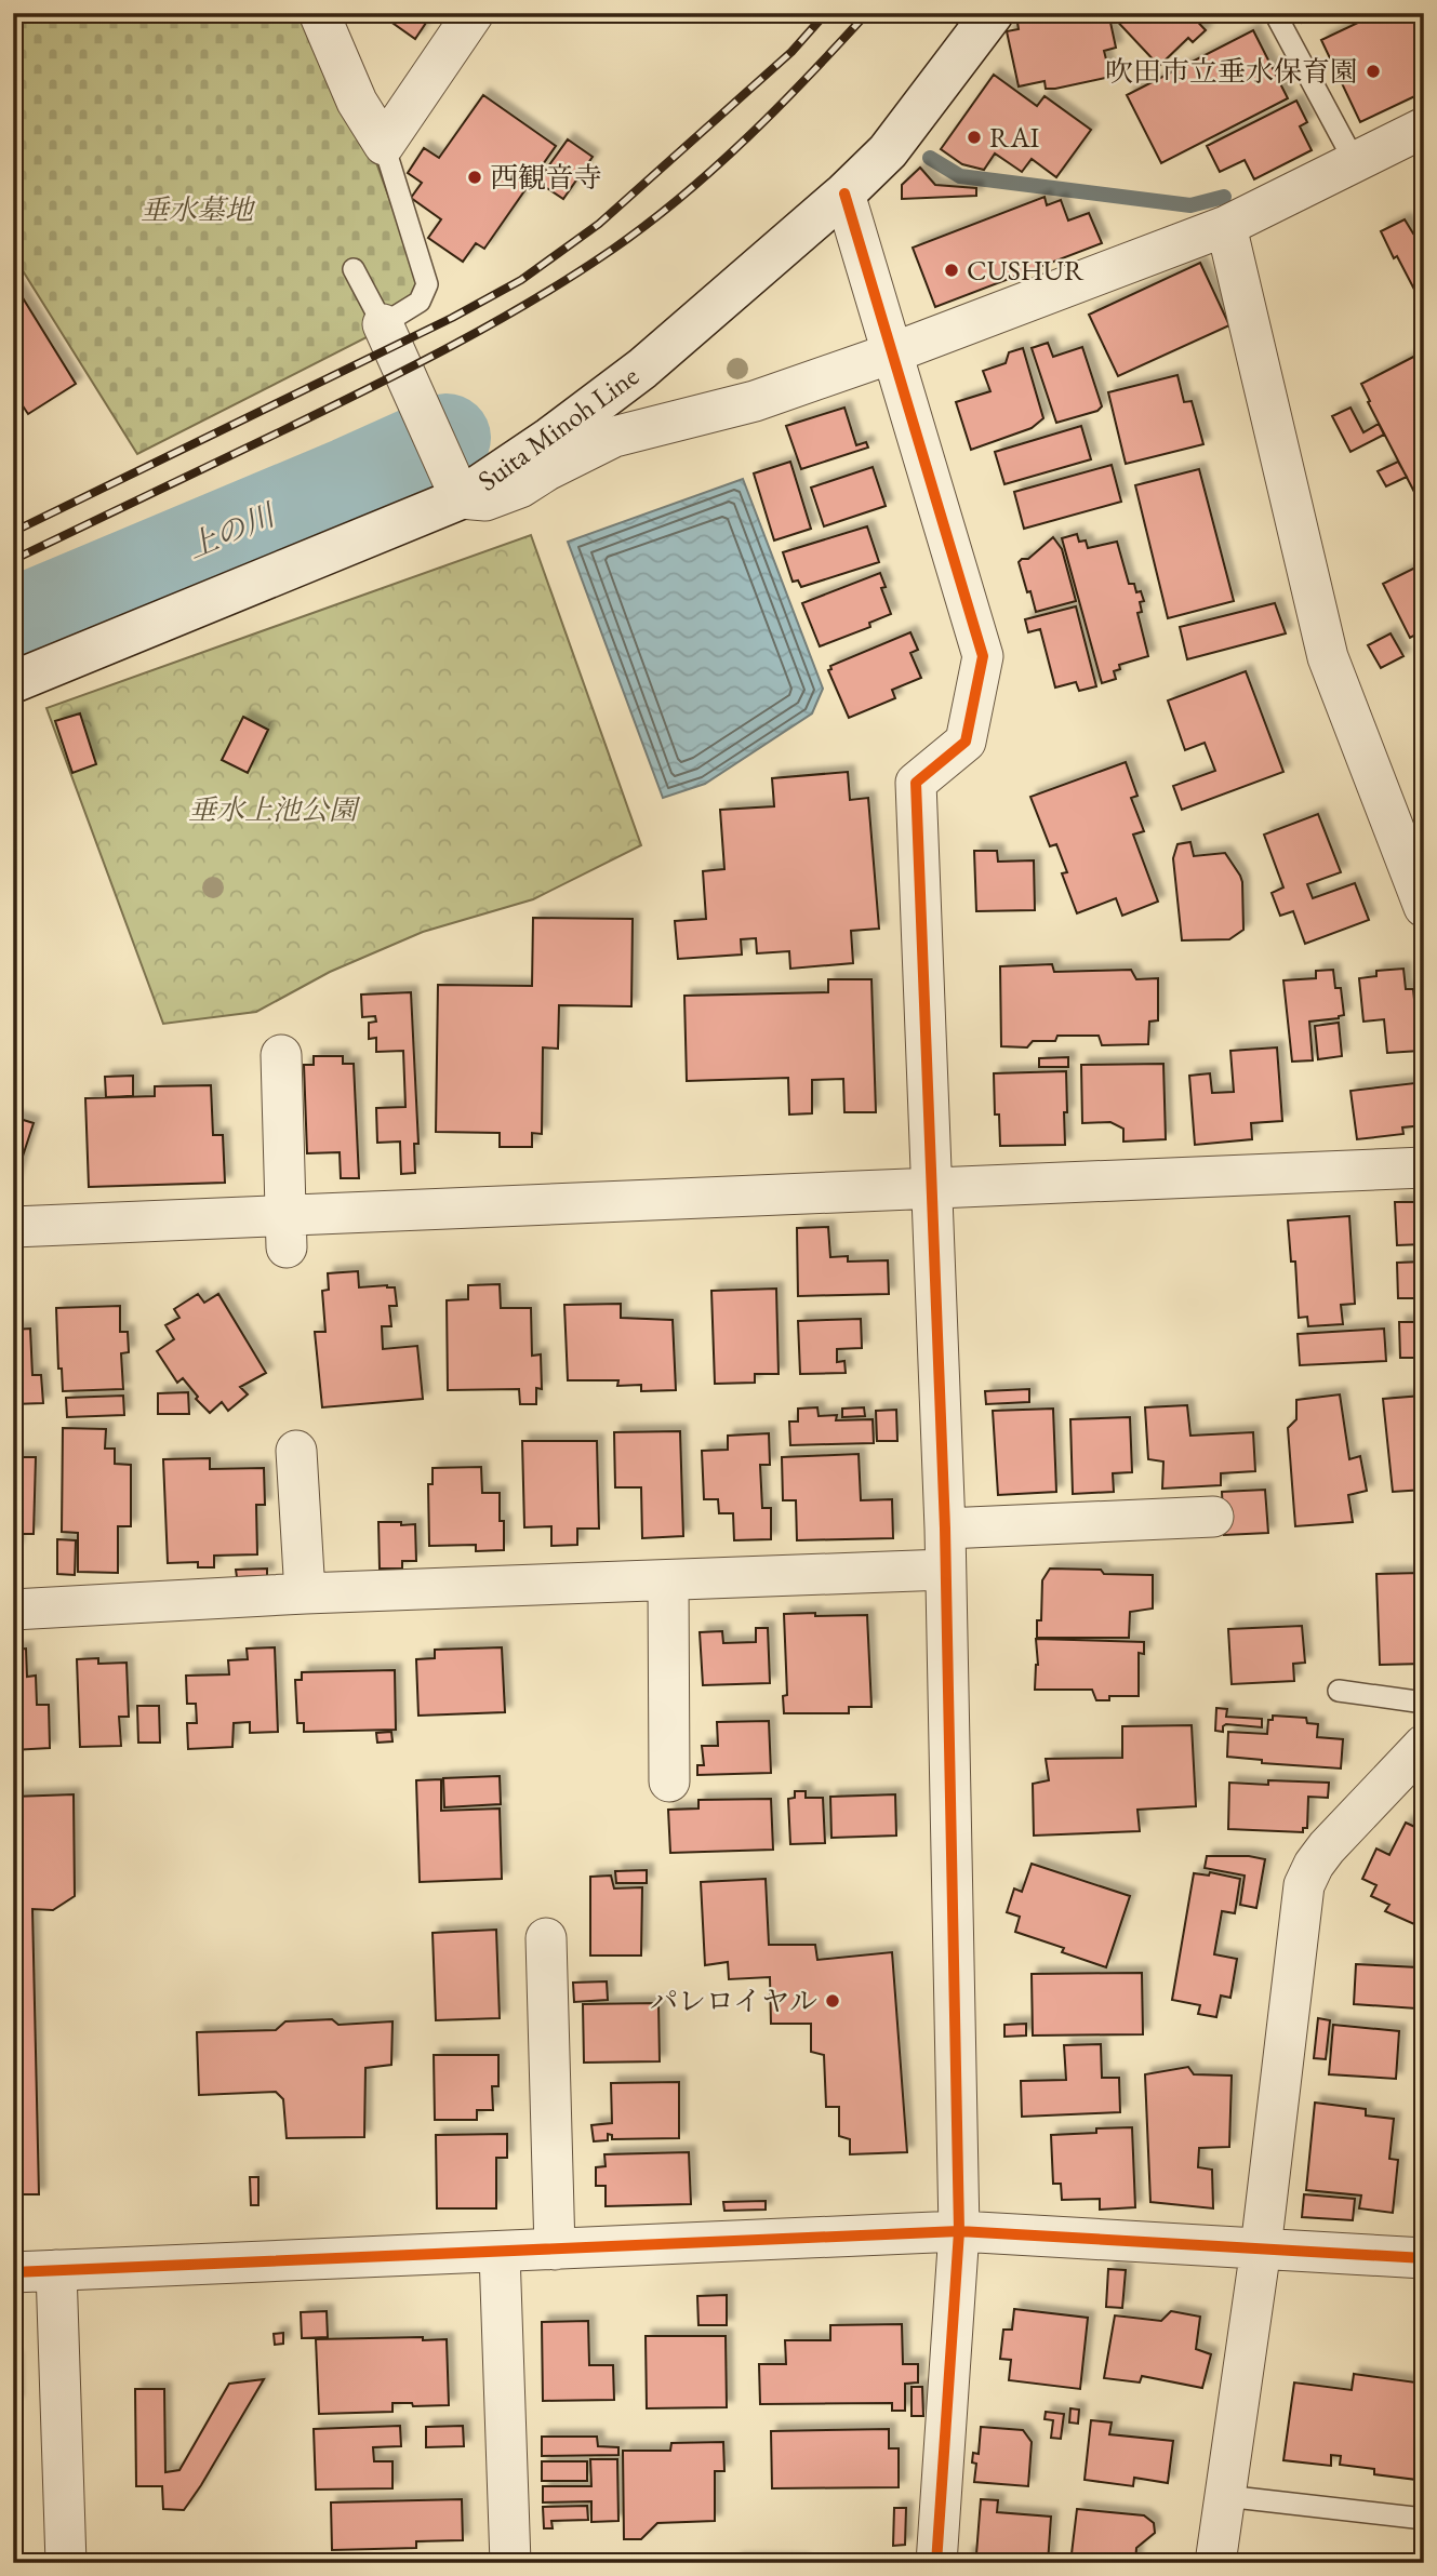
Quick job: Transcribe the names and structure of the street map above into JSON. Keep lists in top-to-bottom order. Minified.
{"streets":{"main road":["Suita Minoh Line"]},"water":["上の川"],"parks":["垂水墓地","垂水上池公園"],"places":["吹田市立垂水保育園","RAI","西観音寺","CUSHUR","パレロイヤル"]}
